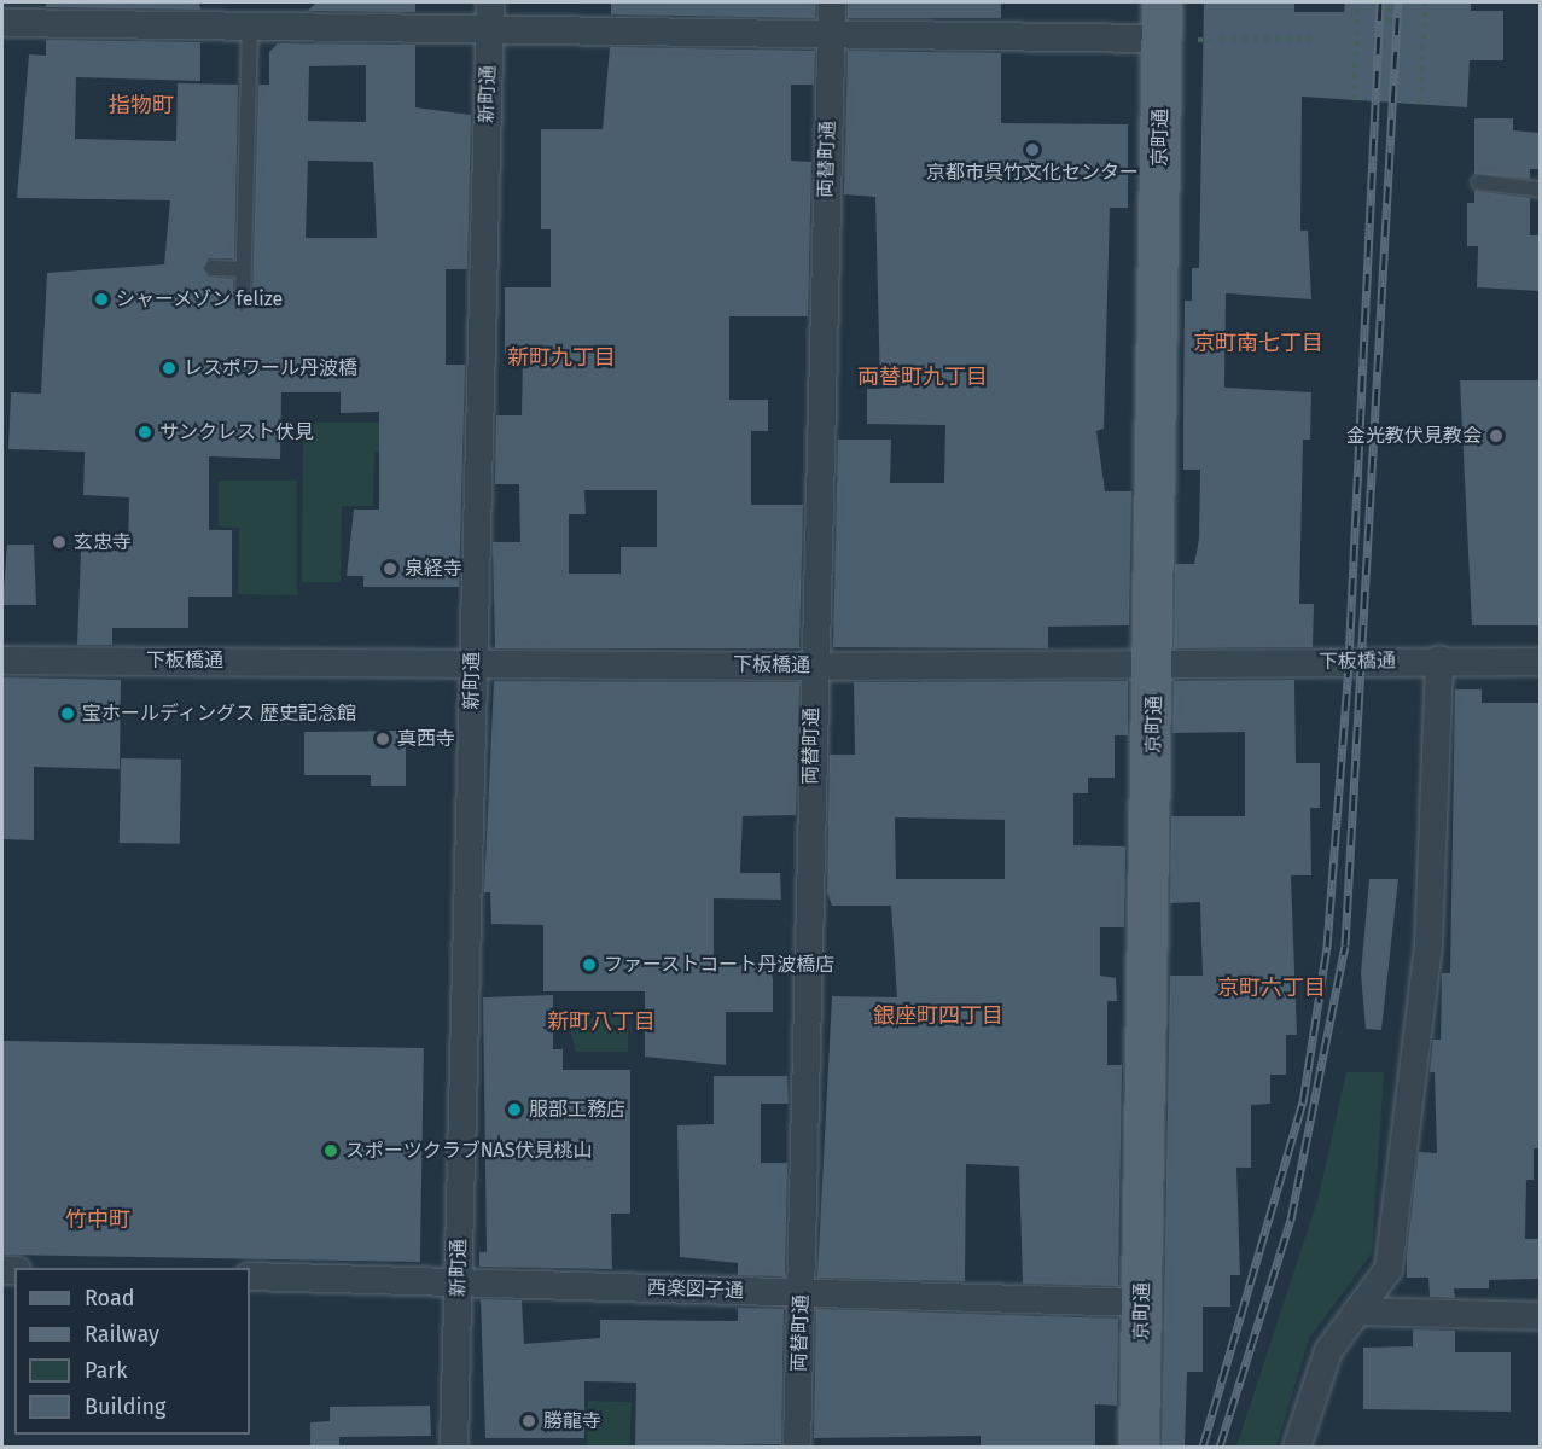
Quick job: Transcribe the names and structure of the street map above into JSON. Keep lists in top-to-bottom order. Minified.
{"streets":{"main road":["京町通"],"street":["新町通","両替町通","下板橋通","西楽図子通"]},"crossings":[["新町通","下板橋通"],["新町通","西楽図子通"],["京町通","下板橋通"],["京町通","西楽図子通"],["両替町通","下板橋通"],["両替町通","西楽図子通"]],"districts":["指物町","京町南七丁目","新町九丁目","両替町九丁目","京町六丁目","銀座町四丁目","新町八丁目","竹中町"],"places":["京都市呉竹文化センター","シャーメゾン felize","レスポワール丹波橋","サンクレスト伏見","金光教伏見教会","玄忠寺","泉経寺","宝ホールディングス 歴史記念館","真西寺","ファーストコート丹波橋店","服部工務店","スポーツクラブNAS伏見桃山","勝龍寺"],"legend":["Road","Railway","Park","Building"]}
